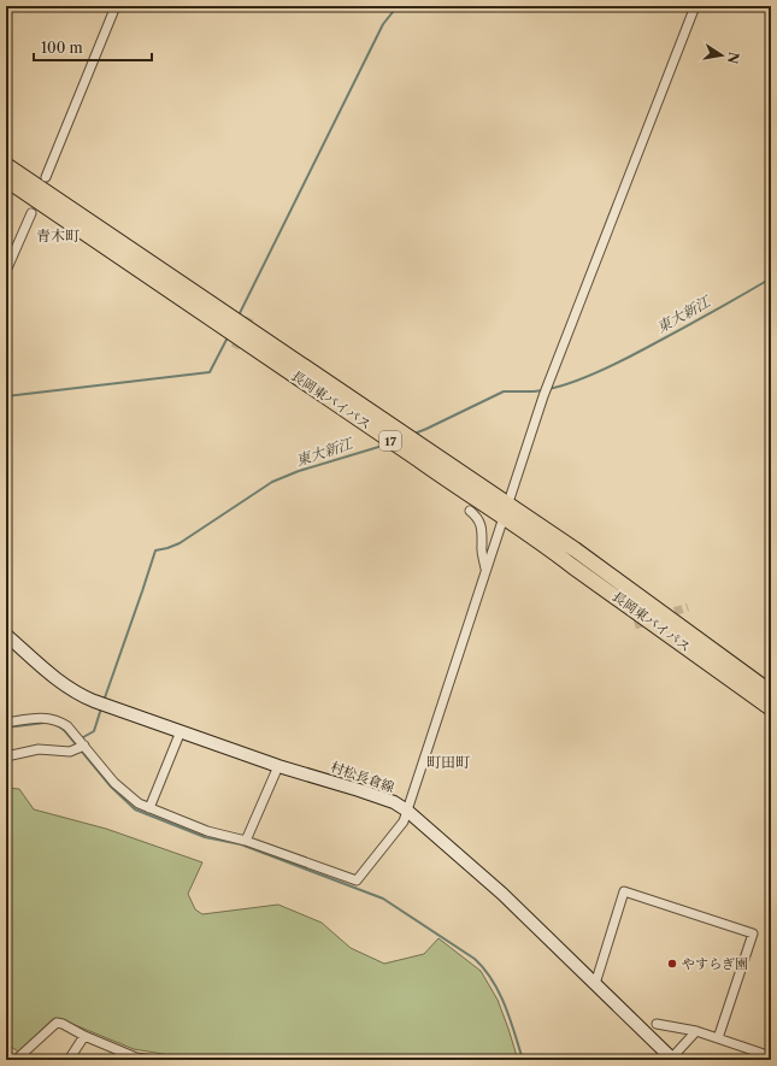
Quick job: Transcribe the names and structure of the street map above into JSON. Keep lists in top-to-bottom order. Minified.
{"streets":{"highway":["長岡東バイパス","17"],"main road":["村松長倉線"]},"districts":["青木町","町田町"],"water":["東大新江"],"places":["やすらぎ園"],"scale_bar":"100 m","north":"right"}
